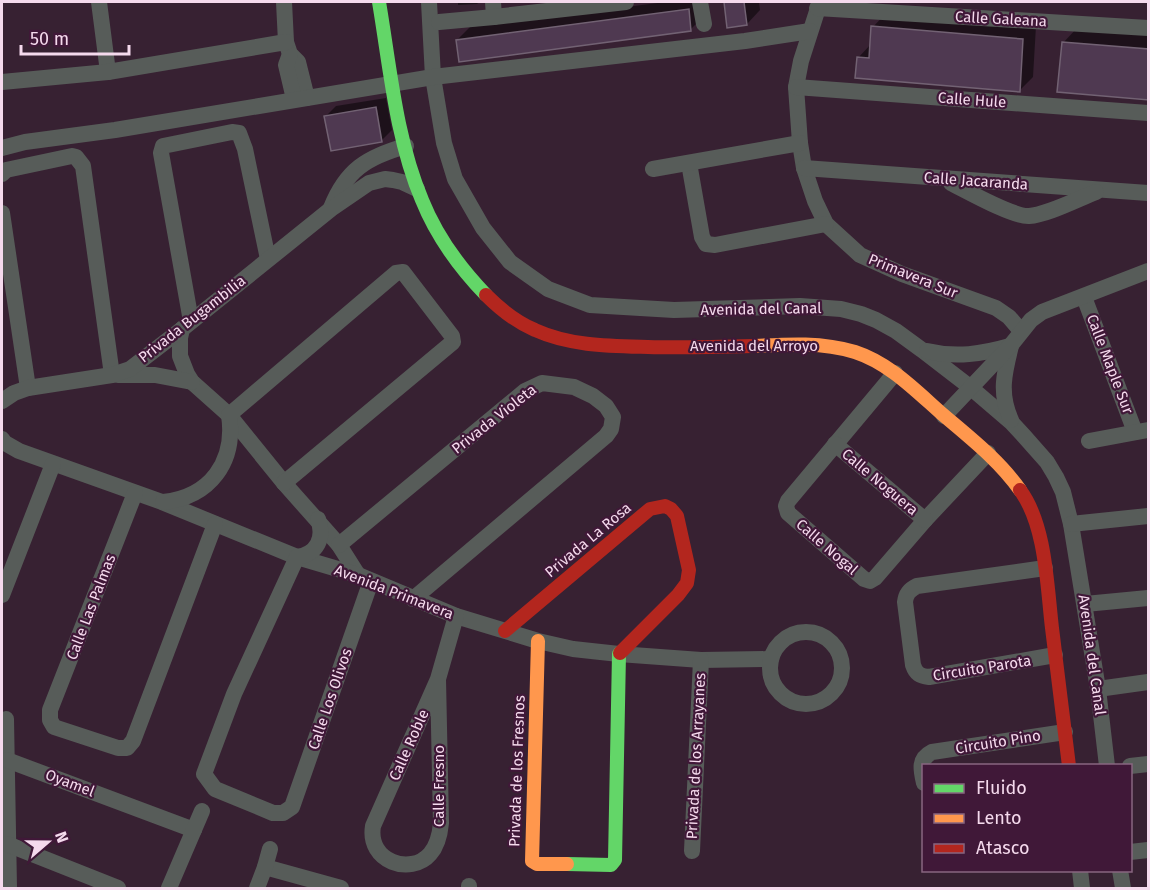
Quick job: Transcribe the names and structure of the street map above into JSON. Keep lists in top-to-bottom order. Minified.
{"streets":{"street":["Calle Galeana","Calle Hule","Calle Jacaranda","Primavera Sur","Avenida del Canal","Privada Bugambilia","Avenida del Arroyo","Calle Maple Sur","Privada Violeta","Calle Noguera","Privada La Rosa","Calle Nogal","Avenida Primavera","Calle Las Palmas","Circuito Parota","Calle Los Olivos","Circuito Pino","Calle Roble","Privada de los Arrayanes","Privada de los Fresnos","Oyamel","Calle Fresno"]},"crossings":[["Calle Galeana","Primavera Sur"],["Calle Hule","Primavera Sur"],["Calle Jacaranda","Primavera Sur"],["Privada Bugambilia","Avenida del Arroyo"],["Avenida del Arroyo","Calle Nogal"],["Avenida del Arroyo","Circuito Parota"],["Avenida del Arroyo","Circuito Pino"],["Privada Violeta","Avenida Primavera"],["Calle Noguera","Calle Nogal"],["Privada La Rosa","Avenida Primavera"],["Privada La Rosa","Privada de los Fresnos"],["Avenida Primavera","Calle Las Palmas"],["Avenida Primavera","Calle Los Olivos"],["Avenida Primavera","Calle Roble"],["Avenida Primavera","Privada de los Arrayanes"],["Avenida Primavera","Privada de los Fresnos"],["Calle Roble","Calle Fresno"]],"legend":["Fluido","Lento","Atasco"],"scale_bar":"50 m","north":"right"}
